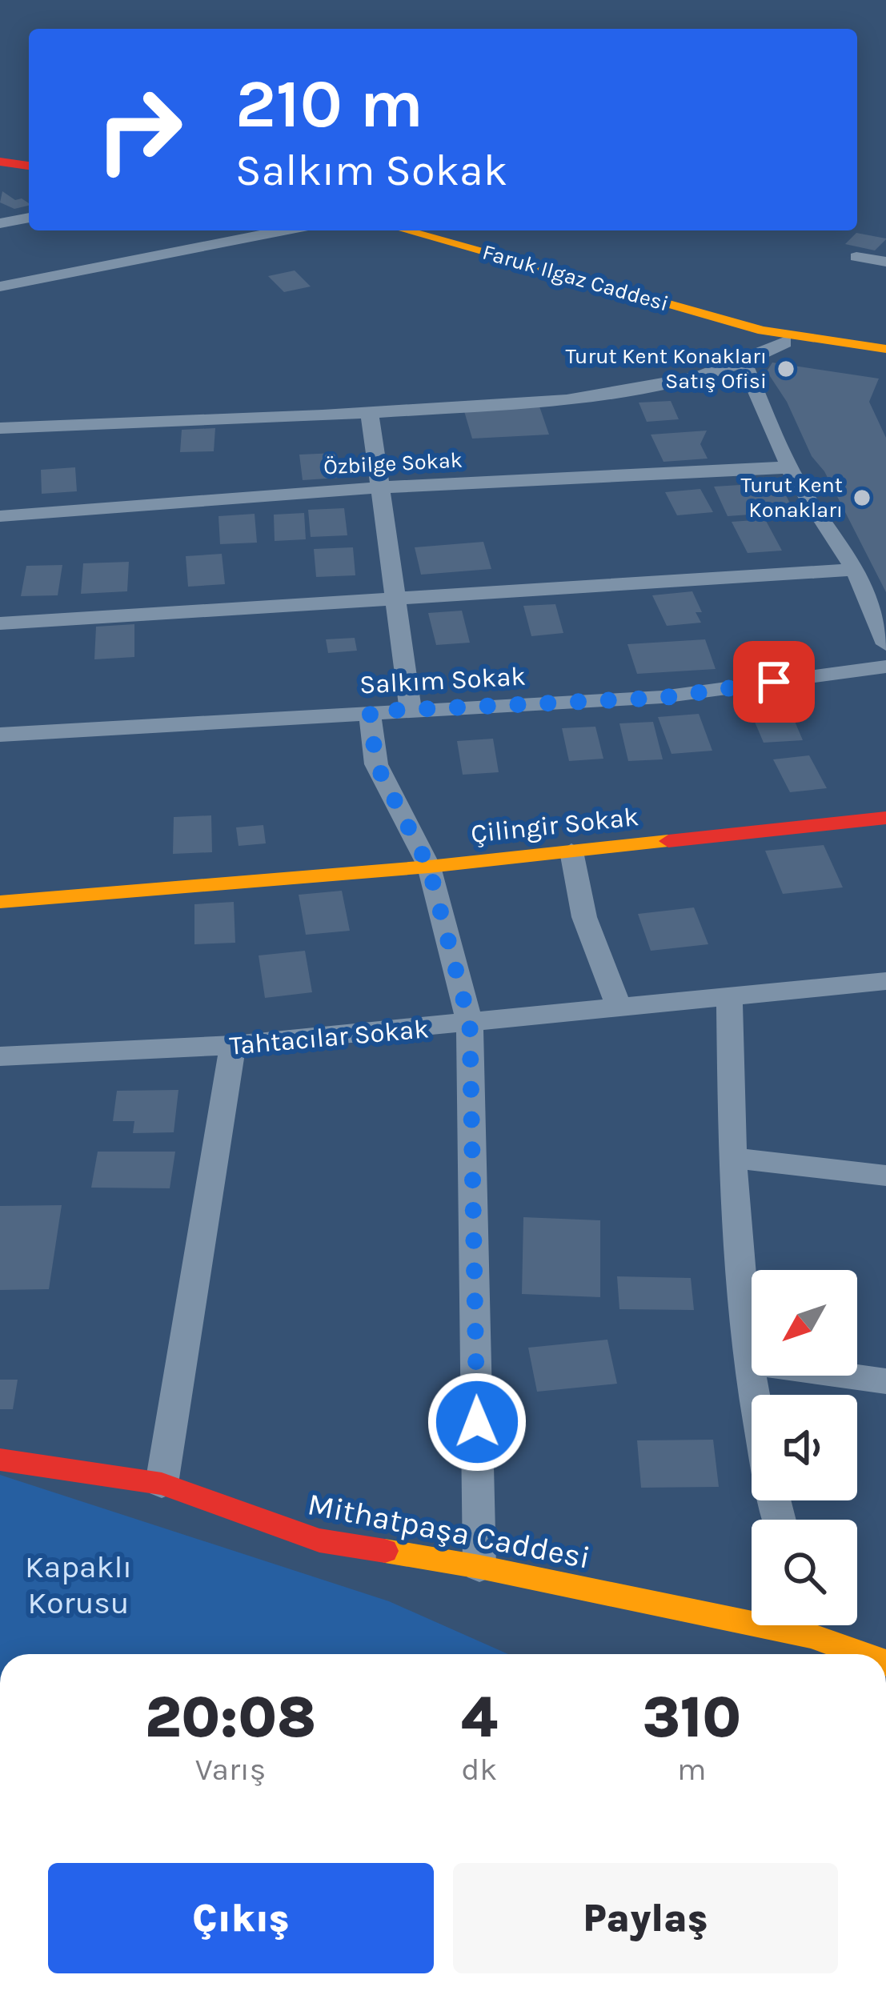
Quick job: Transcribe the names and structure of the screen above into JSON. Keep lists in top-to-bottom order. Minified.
{"streets":{"street":["Faruk Ilgaz Caddesi","Özbilge Sokak","Salkım Sokak","Çilingir Sokak","Tahtacılar Sokak","Mithatpaşa Caddesi"]},"parks":["Kapaklı Korusu"],"places":["Turut Kent Konakları Satış Ofisi","Turut Kent Konakları"],"north":"bottom left","page":{"turn":["210 m","Salkım Sokak"],"eta":["20:08","Varış","4","dk","310","m"],"buttons":["Çıkış","Paylaş"]}}
